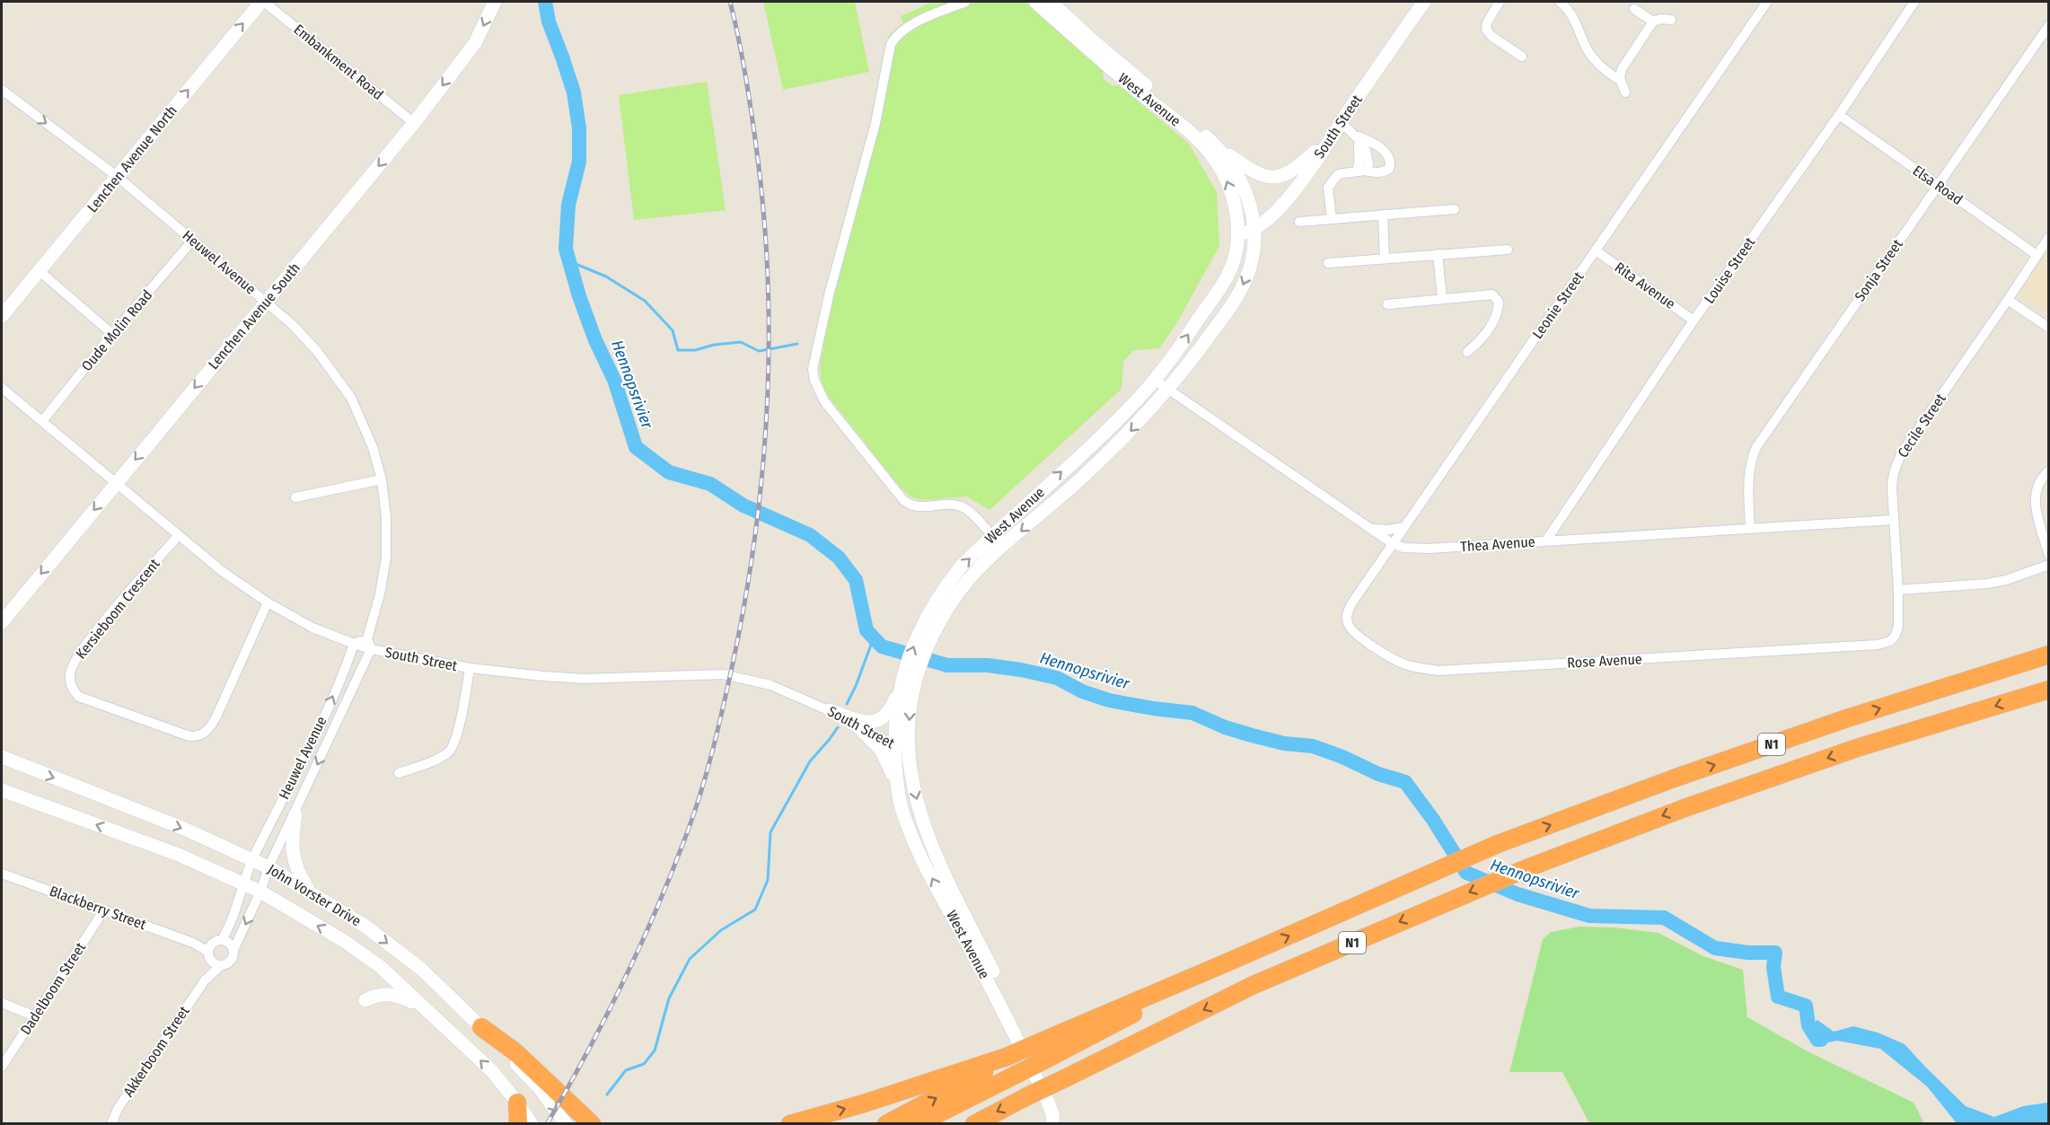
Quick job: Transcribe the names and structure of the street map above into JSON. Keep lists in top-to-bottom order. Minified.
{"streets":{"highway":["N1"],"street":["Embankment Road","West Avenue","South Street","Lenchen Avenue North","Elsa Road","Heuwel Avenue","Louise Street","Sonja Street","Rita Avenue","Leonie Street","Lenchen Avenue South","Oude Molin Road","Cecile Street","Thea Avenue","Kersieboom Crescent","Rose Avenue","John Vorster Drive","Blackberry Street","Dadelboom Street","Akkerboom Street"]},"crossings":[["Embankment Road","Lenchen Avenue North"],["Embankment Road","Lenchen Avenue South"],["West Avenue","South Street"],["West Avenue","Thea Avenue"],["South Street","Heuwel Avenue"],["South Street","Lenchen Avenue South"],["South Street","Oude Molin Road"],["South Street","Kersieboom Crescent"],["Lenchen Avenue North","Heuwel Avenue"],["Elsa Road","Louise Street"],["Elsa Road","Sonja Street"],["Elsa Road","Cecile Street"],["Heuwel Avenue","Lenchen Avenue South"],["Heuwel Avenue","Oude Molin Road"],["Heuwel Avenue","John Vorster Drive"],["Louise Street","Rita Avenue"],["Louise Street","Thea Avenue"],["Sonja Street","Thea Avenue"],["Rita Avenue","Leonie Street"],["Leonie Street","Thea Avenue"],["Leonie Street","Rose Avenue"],["Cecile Street","Thea Avenue"],["Cecile Street","Rose Avenue"],["Blackberry Street","Dadelboom Street"],["Blackberry Street","Akkerboom Street"]],"one_way":["Lenchen Avenue North","Lenchen Avenue South"],"water":["Hennopsrivier"]}
